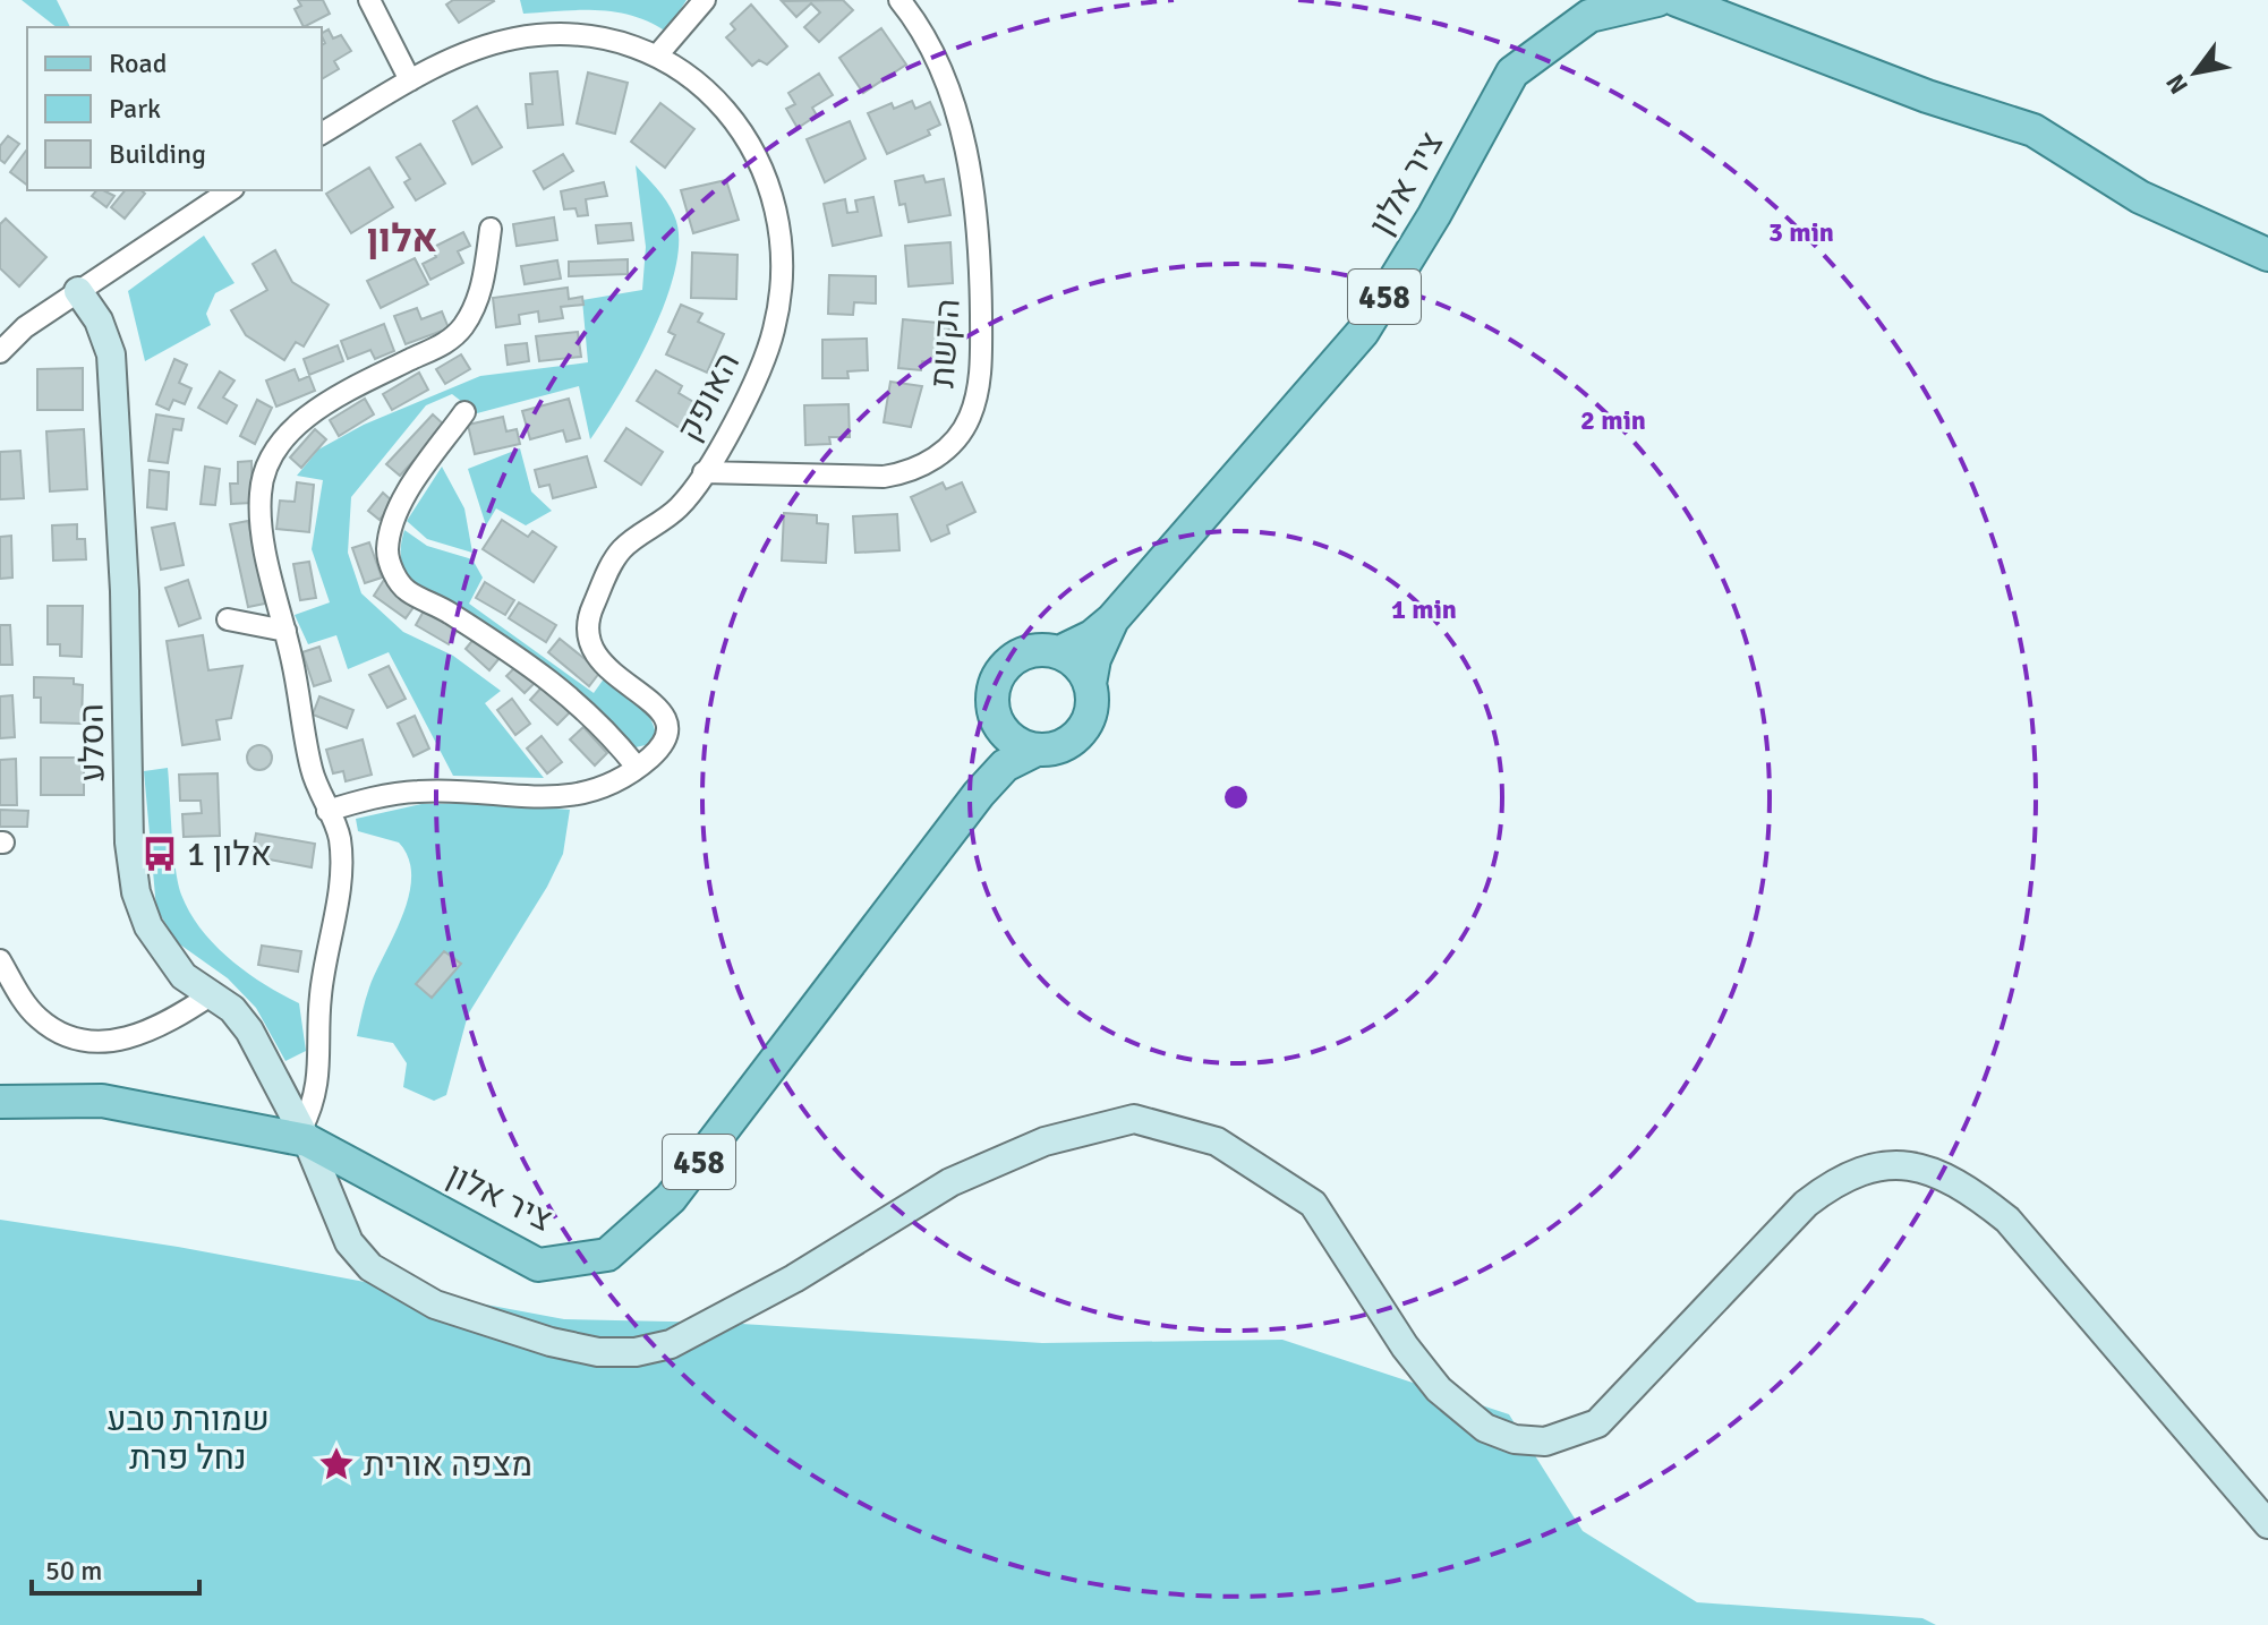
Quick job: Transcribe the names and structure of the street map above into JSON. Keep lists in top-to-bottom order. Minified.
{"streets":{"main road":["ציר אלון","458"],"street":["הקשת","האופק","הסלע"]},"crossings":[["ציר אלון","הסלע"],["הקשת","האופק"]],"districts":["אלון"],"parks":["שמורת טבע נחל פרת"],"places":{"bus stop":["אלון 1"],"place":["מצפה אורית"]},"legend":["Road","Park","Building"],"scale_bar":"50 m","north":"bottom left","rings":["3 min","2 min","1 min"]}
